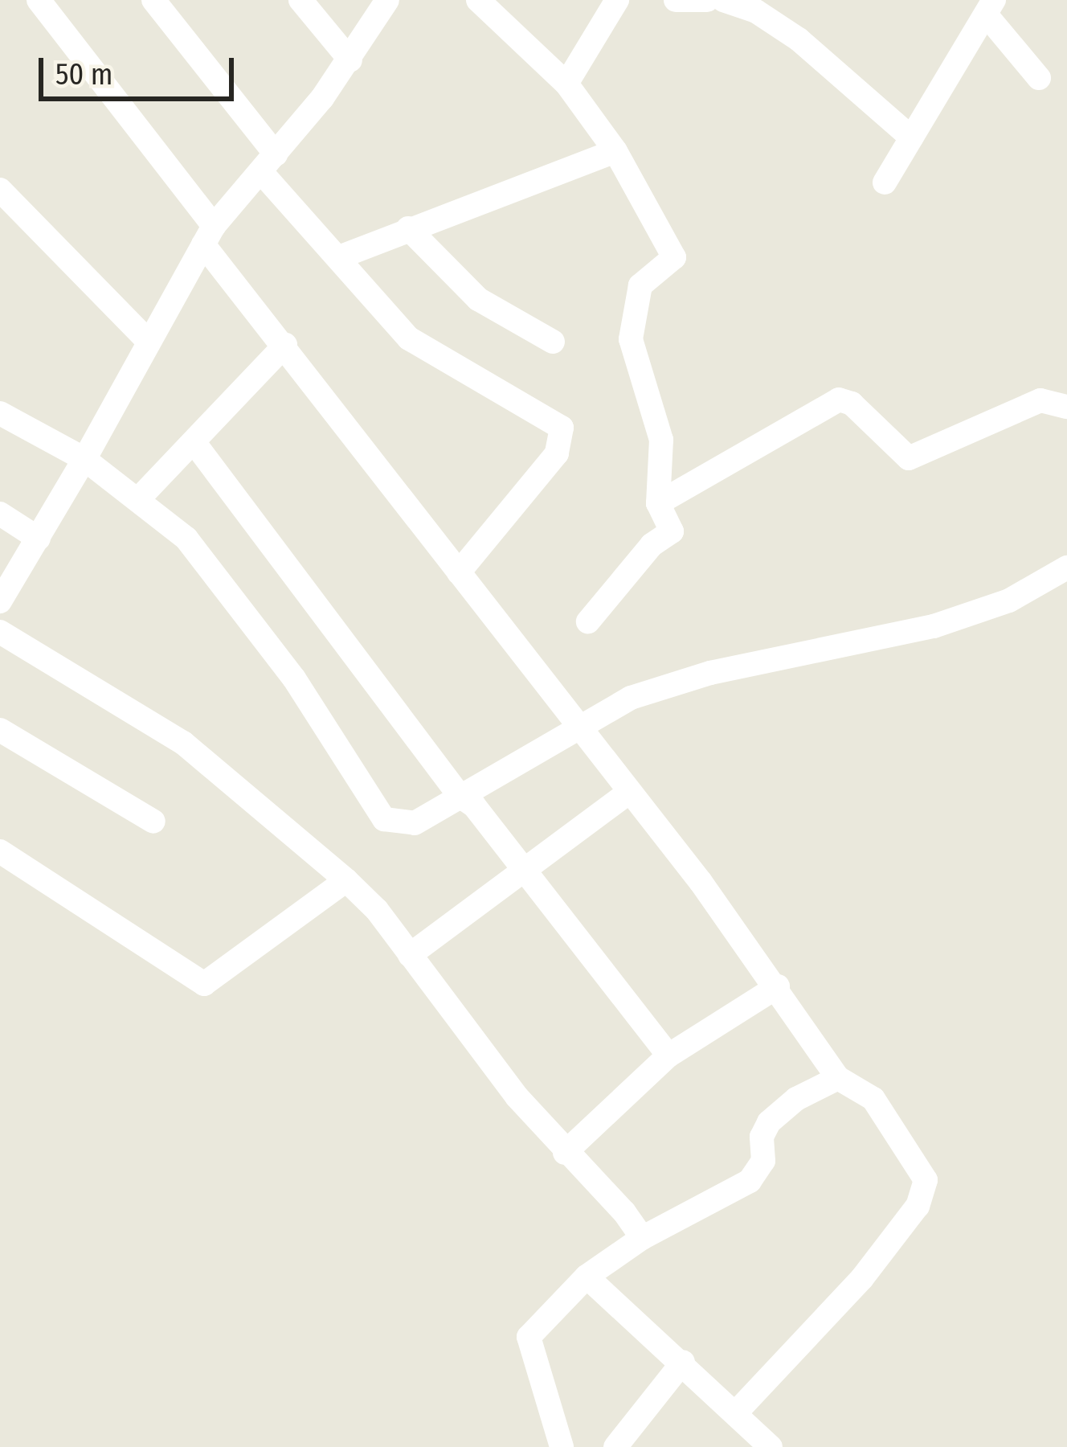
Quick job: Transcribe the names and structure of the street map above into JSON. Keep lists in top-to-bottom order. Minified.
{"scale_bar":"50 m"}
